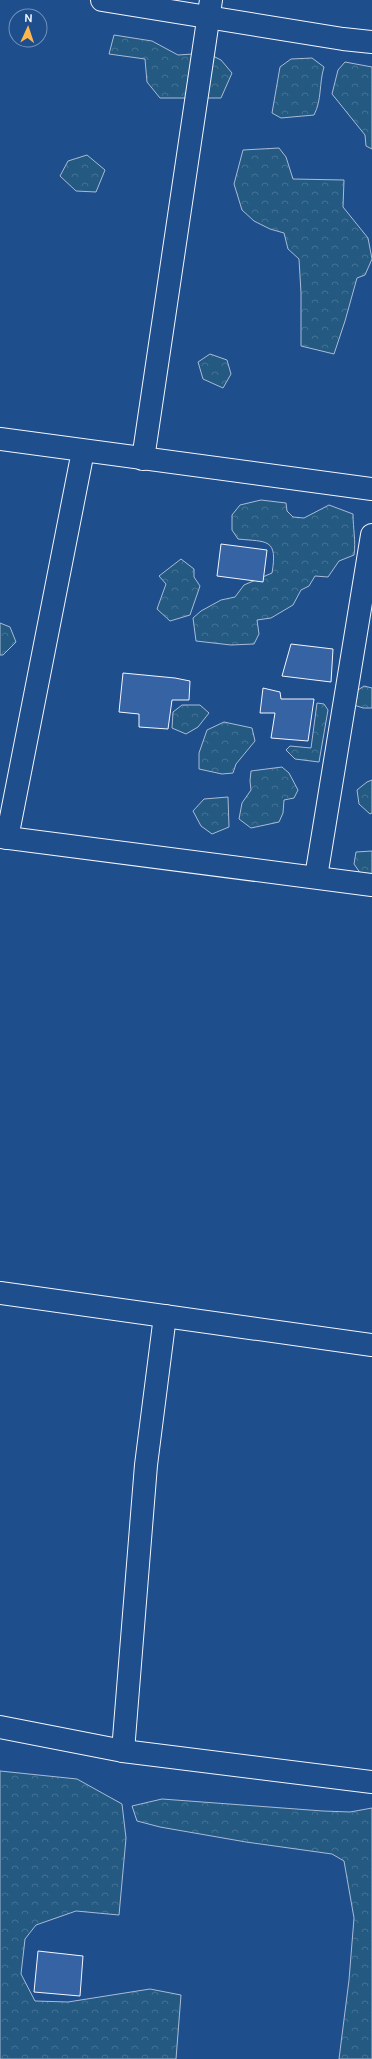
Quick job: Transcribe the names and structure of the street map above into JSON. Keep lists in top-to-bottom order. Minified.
{"north":"top"}
